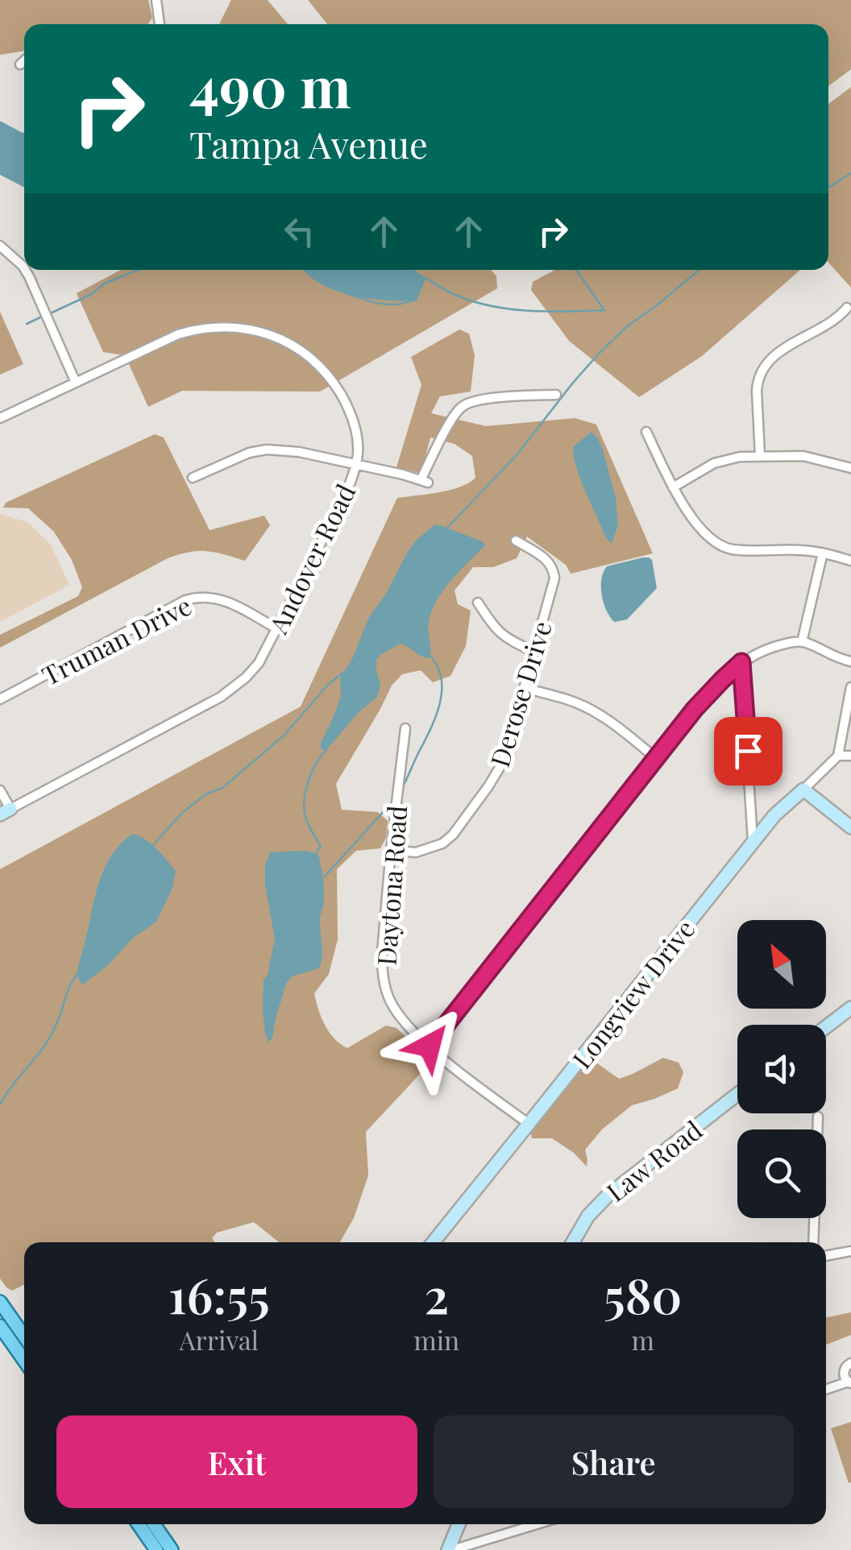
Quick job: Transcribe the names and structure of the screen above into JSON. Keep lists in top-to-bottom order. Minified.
{"streets":{"street":["Andover Road","Truman Drive","Derose Drive","Daytona Road","Longview Drive","Law Road"]},"crossings":[["Andover Road","Truman Drive"],["Derose Drive","Daytona Road"],["Daytona Road","Longview Drive"]],"north":"top left","page":{"turn":["490 m","Tampa Avenue"],"eta":["16:55","Arrival","2","min","580","m"],"buttons":["Exit","Share"]}}
